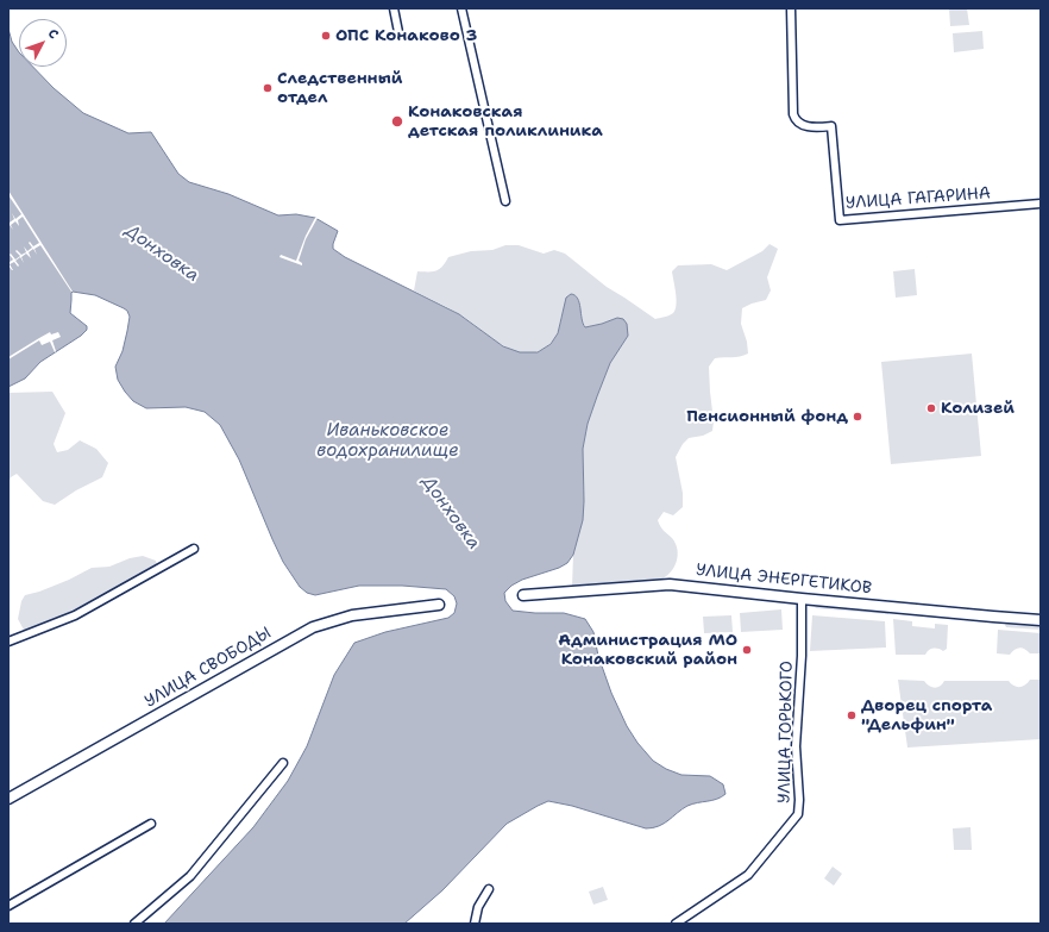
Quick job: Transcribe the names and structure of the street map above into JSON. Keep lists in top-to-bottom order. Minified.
{"streets":{"main road":["УЛИЦА ЭНЕРГЕТИКОВ","УЛИЦА СВОБОДЫ"],"street":["УЛИЦА ГАГАРИНА","УЛИЦА ГОРЬКОГО"]},"crossings":[["УЛИЦА ЭНЕРГЕТИКОВ","УЛИЦА ГОРЬКОГО"]],"water":["Донховка","Иваньковское водохранилище"],"places":["ОПС Конаково 3","Следственный отдел","Конаковская детская поликлиника","Колизей","Пенсионный фонд","Администрация МО Конаковский район","Дворец спорта \"Дельфин\""],"north":"top right"}
